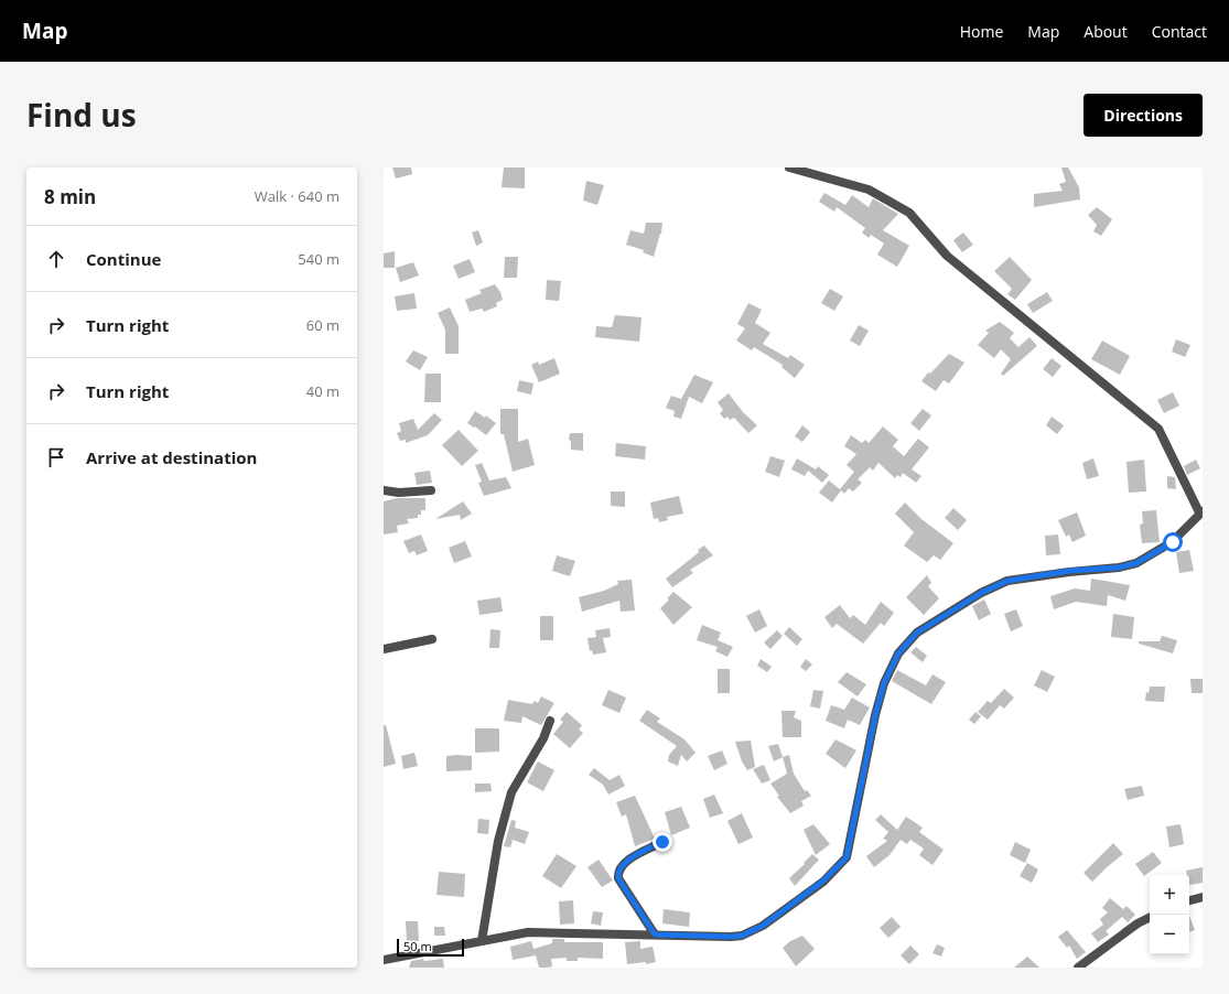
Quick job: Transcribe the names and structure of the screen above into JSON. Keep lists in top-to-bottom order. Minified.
{"scale_bar":"50 m","page":{"header":"Map","nav":["Home","Map","About","Contact"],"title":"Find us","buttons":"Directions","heading":["8 min","Walk · 640 m"],"list":[["Continue","540 m"],["Turn right","60 m"],["Turn right","40 m"],"Arrive at destination"],"map_buttons":["+","−"],"scale":"50 m"}}
